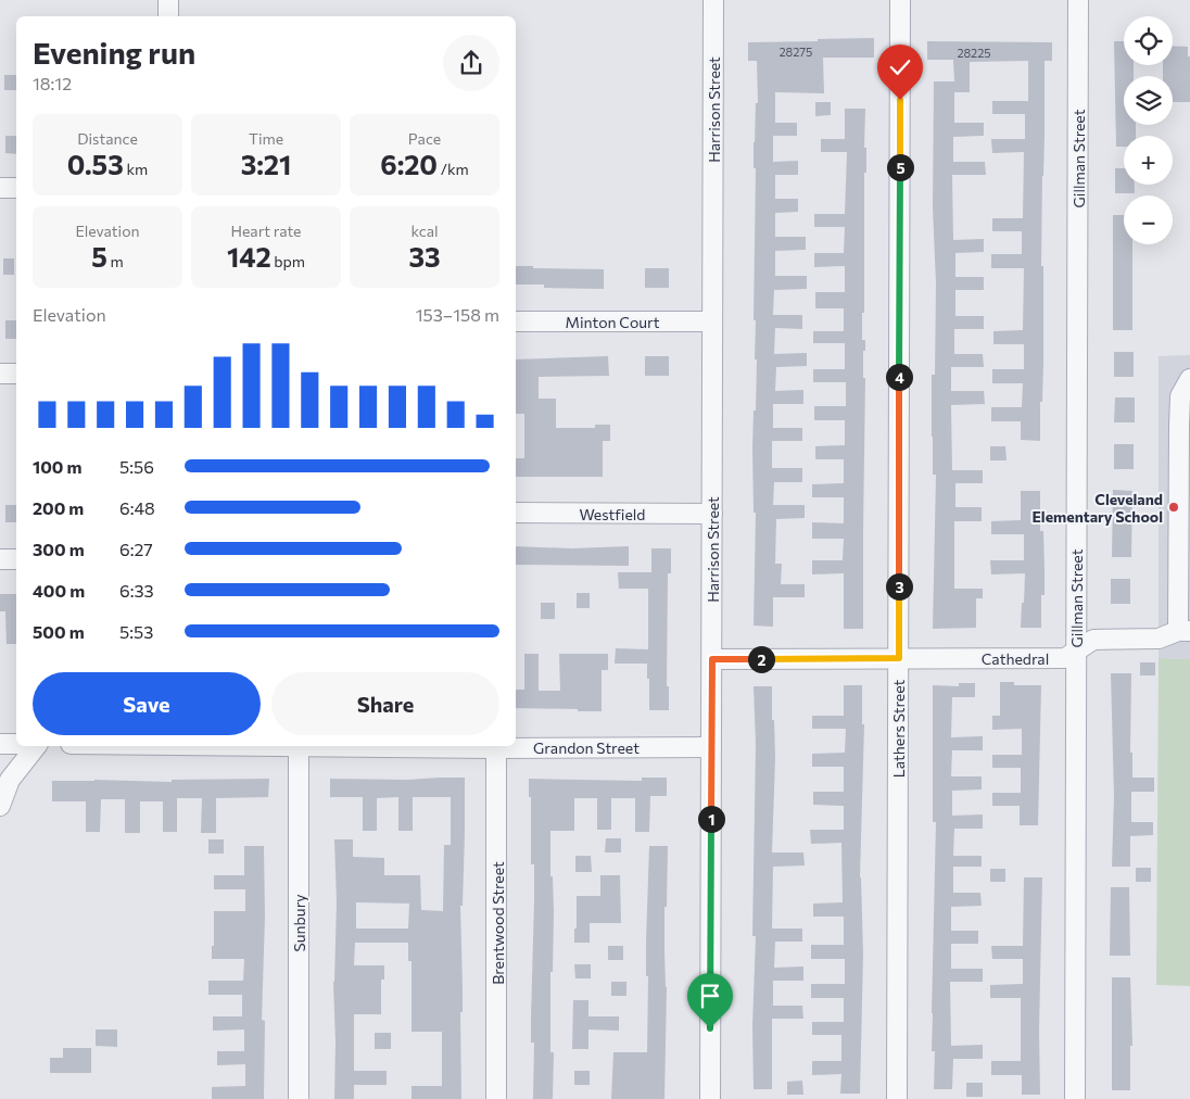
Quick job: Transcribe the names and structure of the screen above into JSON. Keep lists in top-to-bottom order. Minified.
{"streets":{"street":["Harrison Street","Gillman Street","Minton Court","Westfield","Cathedral","Lathers Street","Grandon Street","Sunbury","Brentwood Street"]},"crossings":[["Harrison Street","Minton Court"],["Harrison Street","Westfield"],["Harrison Street","Cathedral"],["Harrison Street","Grandon Street"],["Gillman Street","Cathedral"],["Cathedral","Lathers Street"],["Grandon Street","Sunbury"],["Grandon Street","Brentwood Street"]],"places":["Cleveland Elementary School"],"house_numbers":["28275","28225"],"page":{"map_buttons":["+","−"],"heading":["Evening run","18:12"],"stats":[["Distance","0.53 km"],["Time","3:21"],["Pace","6:20 /km"],["Elevation","5 m"],["Heart rate","142 bpm"],["kcal","33"]],"pins":["5","4","3","2","1"],"chart":["Elevation","153–158 m"],"list":[{"name":"100 m","note":"5:56"},{"name":"200 m","note":"6:48"},{"name":"300 m","note":"6:27"},{"name":"400 m","note":"6:33"},{"name":"500 m","note":"5:53"}],"buttons":["Save","Share"]}}
